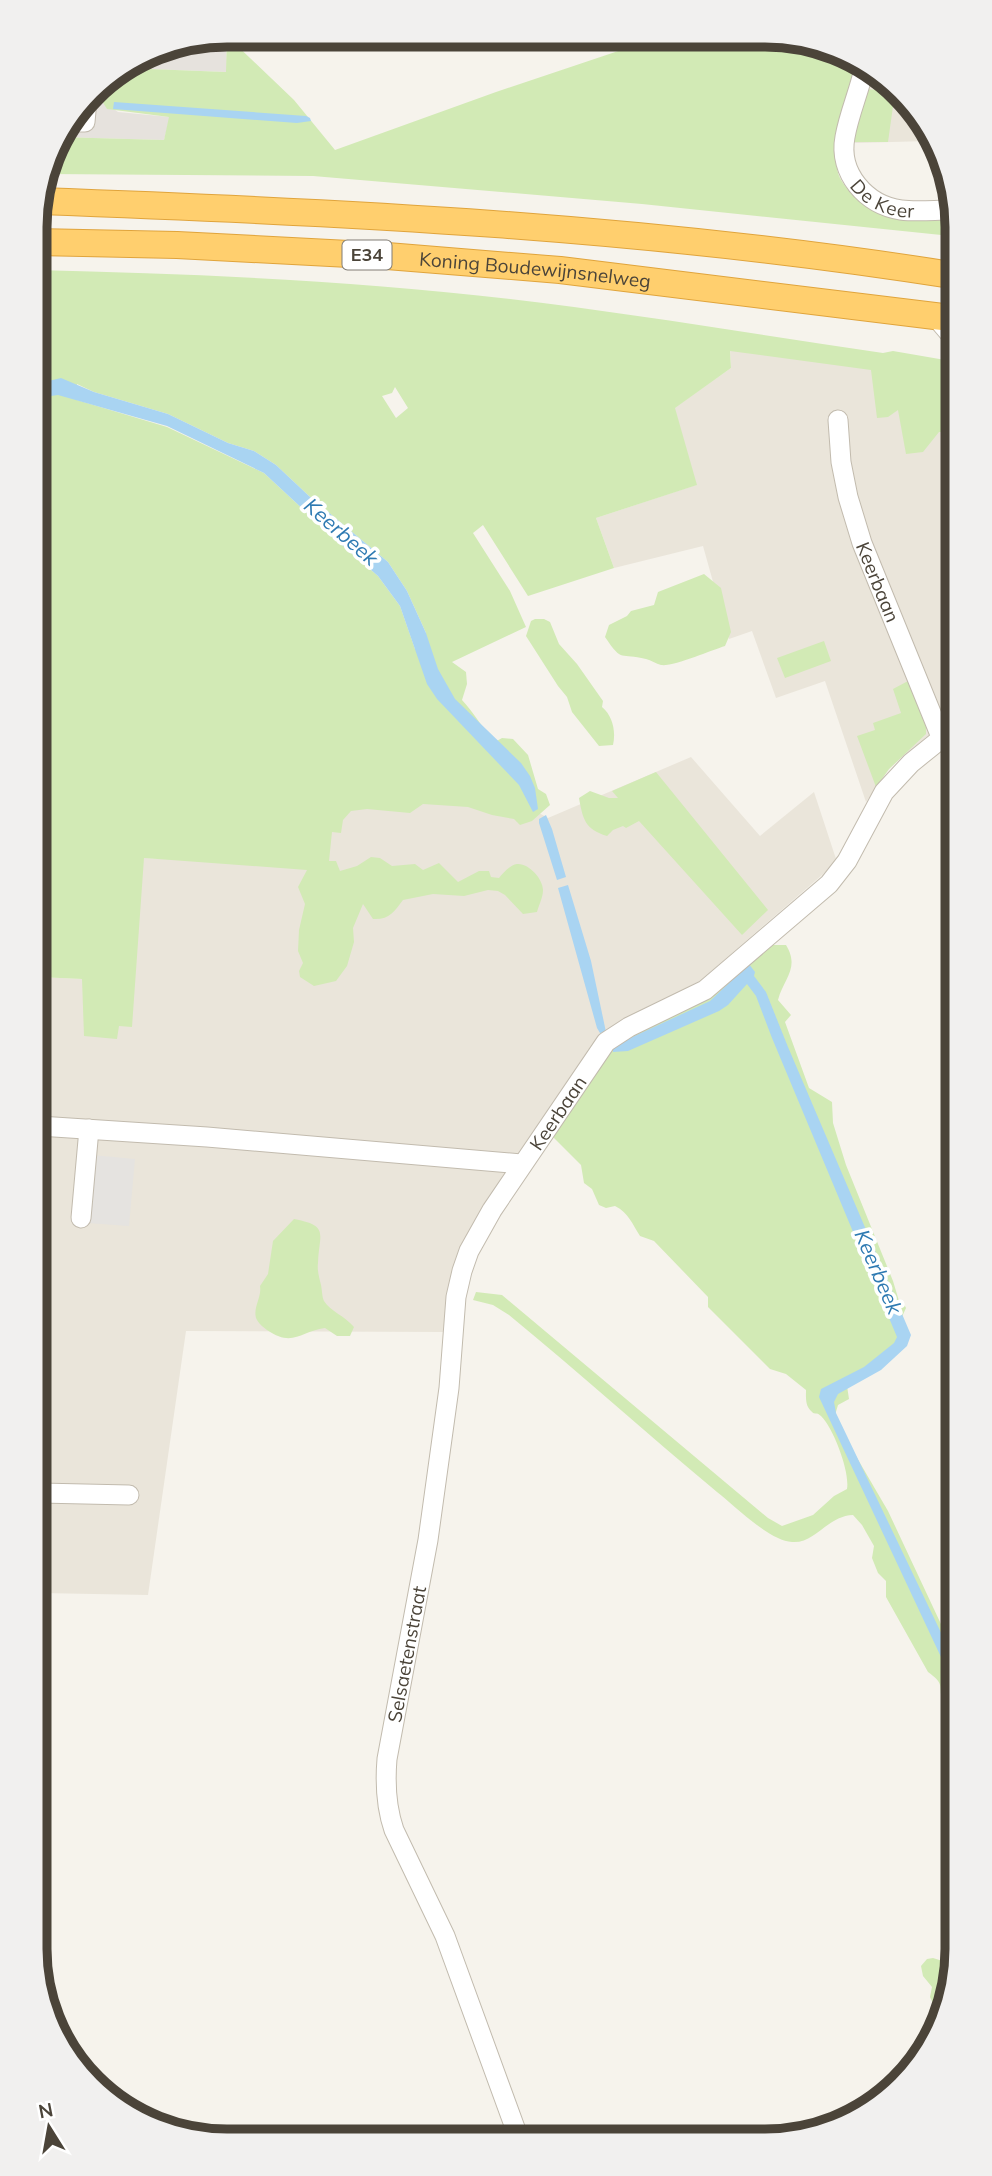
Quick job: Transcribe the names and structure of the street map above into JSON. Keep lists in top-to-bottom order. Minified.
{"streets":{"highway":["E34","Koning Boudewijnsnelweg"],"street":["De Keer","Keerbaan","Selsaetenstraat"]},"crossings":[["Keerbaan","Selsaetenstraat"]],"water":["Keerbeek"],"north":"top"}
